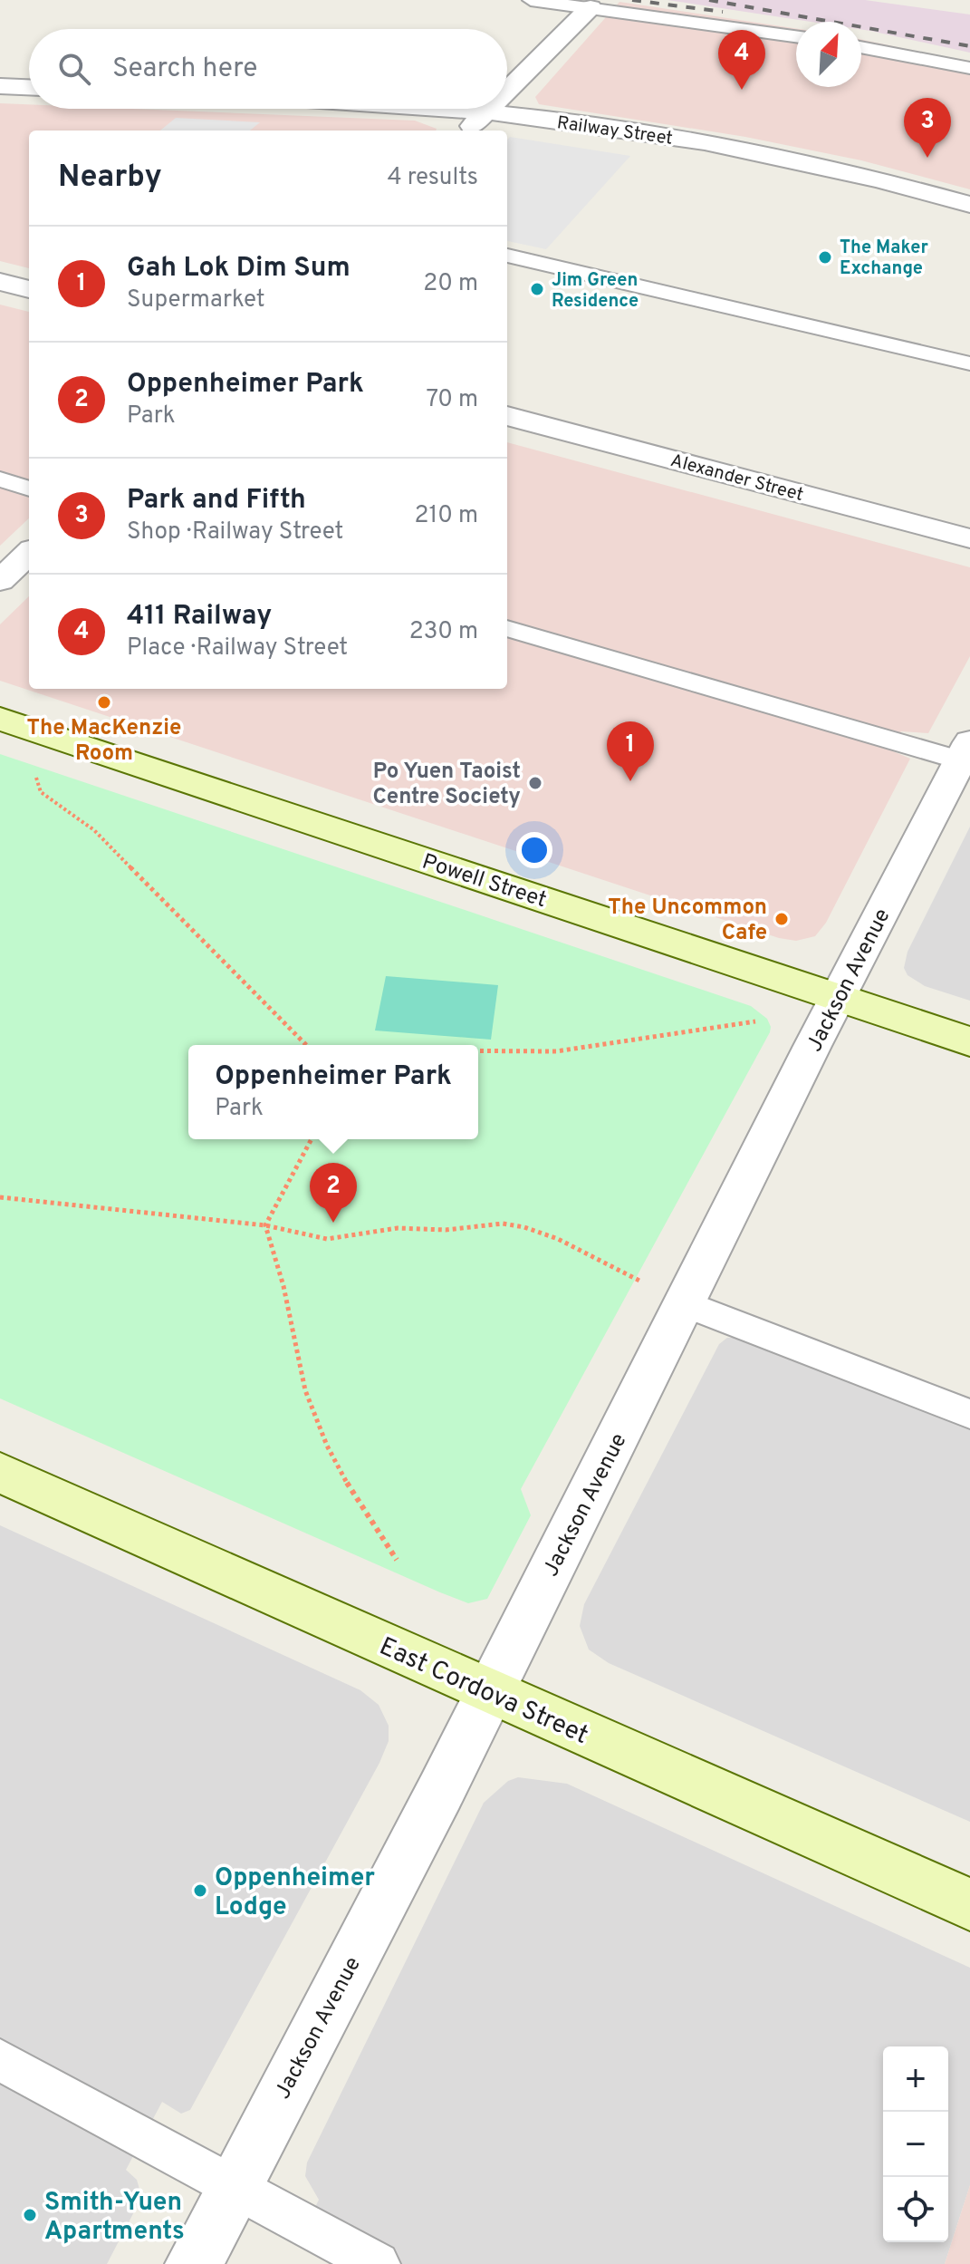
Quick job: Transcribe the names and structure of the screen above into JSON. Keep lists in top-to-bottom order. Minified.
{"streets":{"main road":["Powell Street","East Cordova Street"],"street":["Railway Street","Alexander Street","Jackson Avenue"]},"crossings":[["Powell Street","Jackson Avenue"],["Jackson Avenue","East Cordova Street"]],"places":["The Maker Exchange","Jim Green Residence","The MacKenzie Room","Po Yuen Taoist Centre Society","The Uncommon Cafe","Oppenheimer Lodge","Smith-Yuen Apartments"],"north":"top right","page":{"search":"Search here","pins":["4","3","1","2"],"heading":["Nearby","4 results"],"list":[{"mark":"1","name":"Gah Lok Dim Sum","note":"Supermarket","value":"20 m"},{"mark":"2","name":"Oppenheimer Park","note":"Park","value":"70 m"},{"mark":"3","name":"Park and Fifth","note":"Shop · Railway Street","value":"210 m"},{"mark":"4","name":"411 Railway","note":"Place · Railway Street","value":"230 m"}],"popup":["Oppenheimer Park","Park"],"map_buttons":["+","−"]}}
